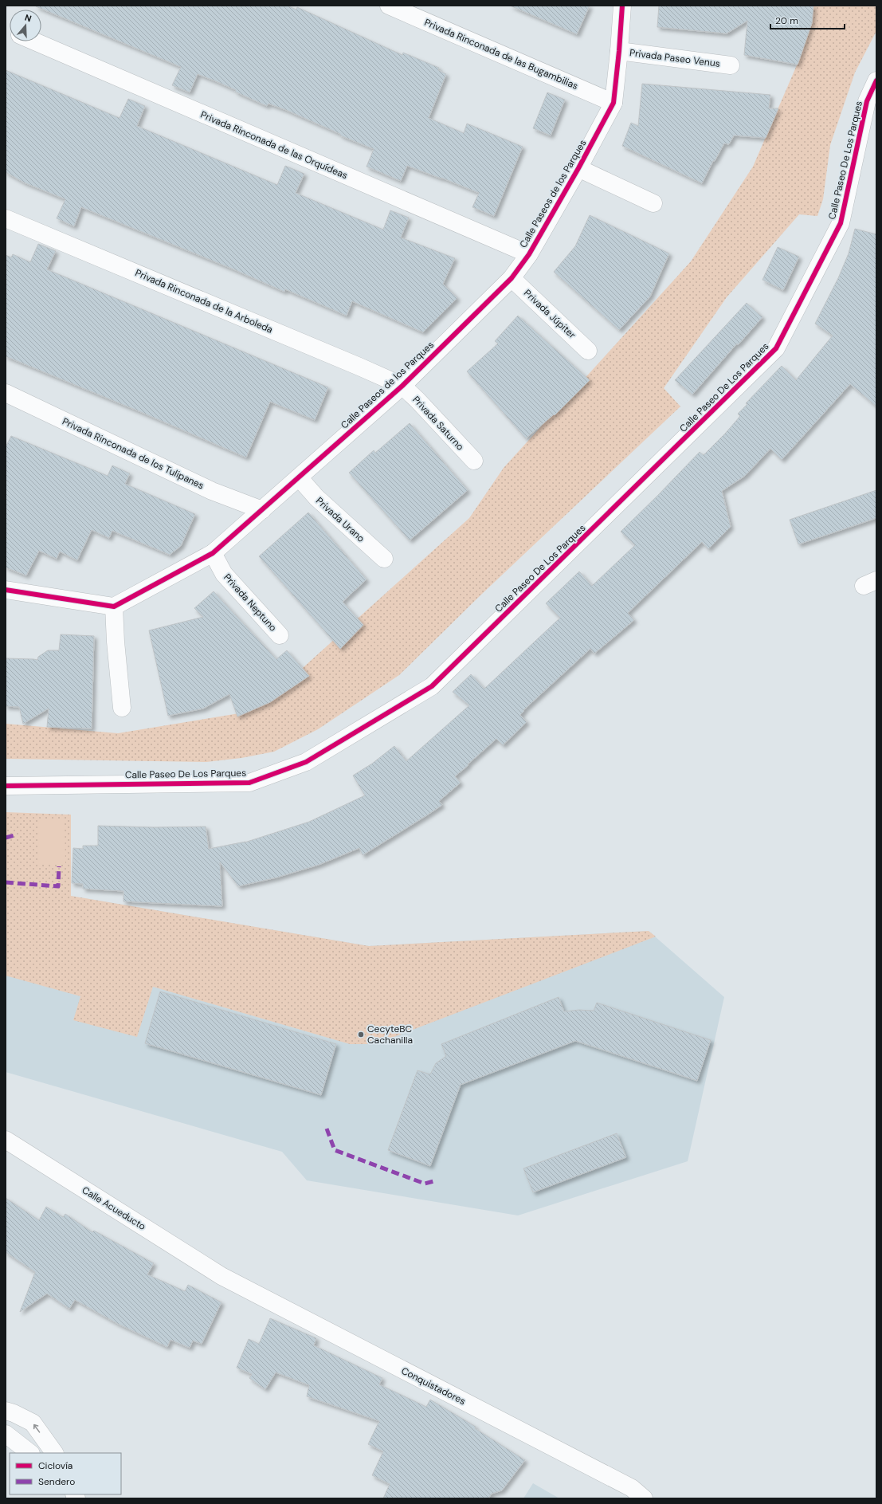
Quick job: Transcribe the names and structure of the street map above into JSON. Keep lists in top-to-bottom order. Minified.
{"streets":{"street":["Privada Rinconada de las Bugambilias","Privada Paseo Venus","Privada Rinconada de las Orquídeas","Calle Paseo De Los Parques","Calle Paseos de los Parques","Privada Rinconada de la Arboleda","Privada Júpiter","Privada Saturno","Privada Rinconada de los Tulipanes","Privada Urano","Privada Neptuno","Calle Acueducto","Conquistadores"]},"crossings":[["Privada Rinconada de las Bugambilias","Calle Paseos de los Parques"],["Privada Paseo Venus","Calle Paseos de los Parques"],["Privada Rinconada de las Orquídeas","Calle Paseos de los Parques"],["Calle Paseos de los Parques","Privada Rinconada de la Arboleda"],["Calle Paseos de los Parques","Privada Júpiter"],["Calle Paseos de los Parques","Privada Saturno"],["Calle Paseos de los Parques","Privada Rinconada de los Tulipanes"],["Calle Paseos de los Parques","Privada Urano"],["Calle Paseos de los Parques","Privada Neptuno"],["Privada Rinconada de la Arboleda","Privada Saturno"],["Calle Acueducto","Conquistadores"]],"places":["CecyteBC Cachanilla"],"legend":["Ciclovía","Sendero"],"scale_bar":"20 m","north":"top"}
